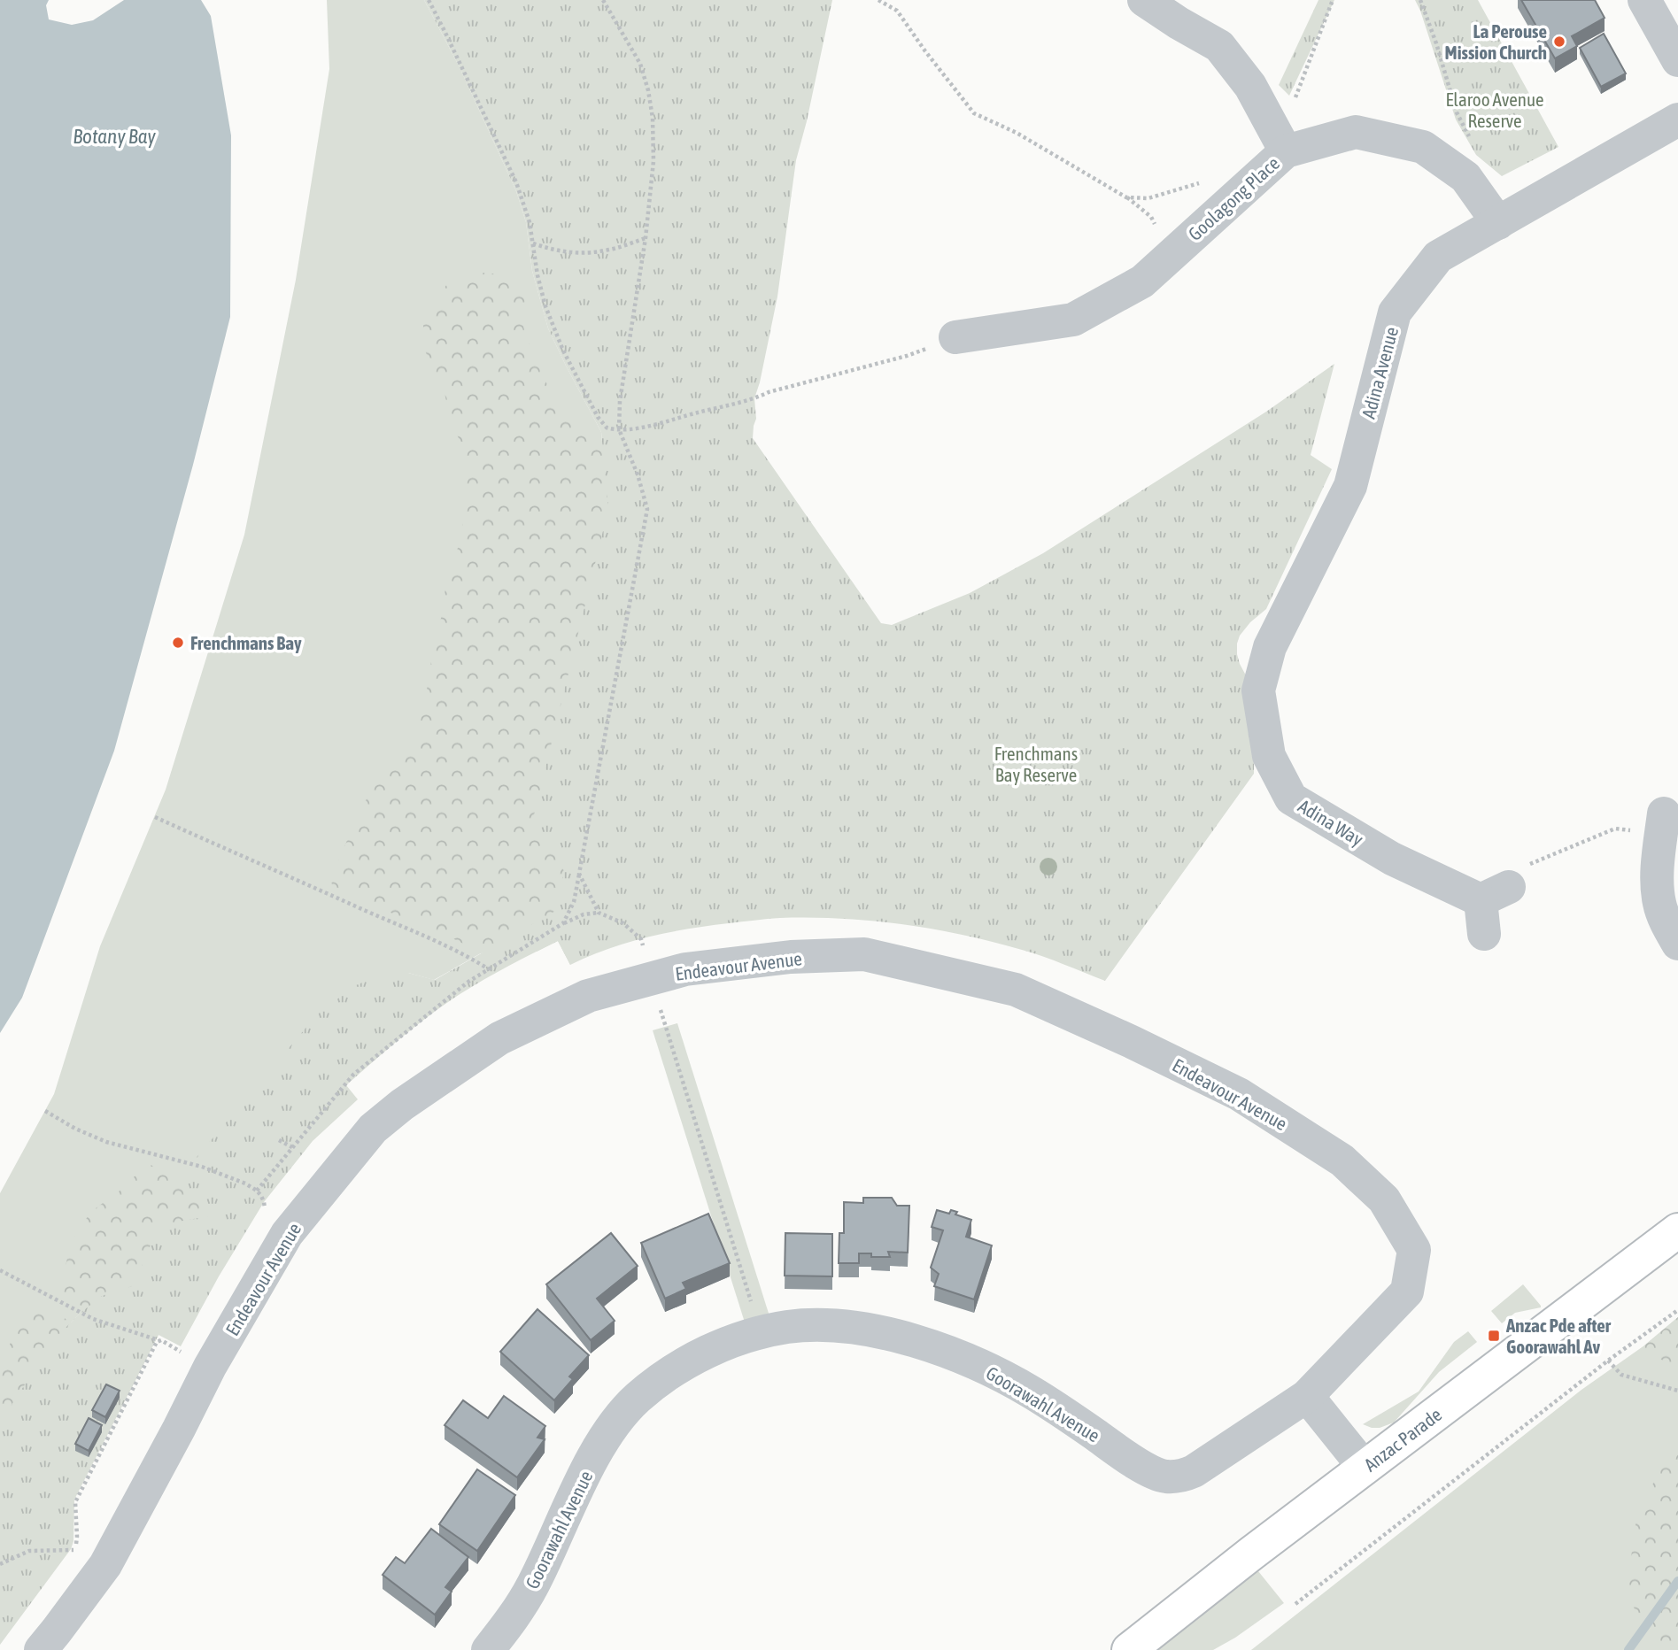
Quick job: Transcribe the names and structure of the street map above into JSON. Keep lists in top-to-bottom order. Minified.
{"streets":{"main road":["Anzac Parade"],"street":["Goolagong Place","Adina Avenue","Adina Way","Endeavour Avenue","Goorawahl Avenue"]},"crossings":[["Goolagong Place","Adina Avenue"],["Adina Avenue","Adina Way"],["Endeavour Avenue","Goorawahl Avenue"]],"water":["Botany Bay"],"parks":["Elaroo Avenue Reserve","Frenchmans Bay Reserve"],"places":{"other":["La Perouse Mission Church","Frenchmans Bay"],"transit":["Anzac Pde after Goorawahl Av"]}}
